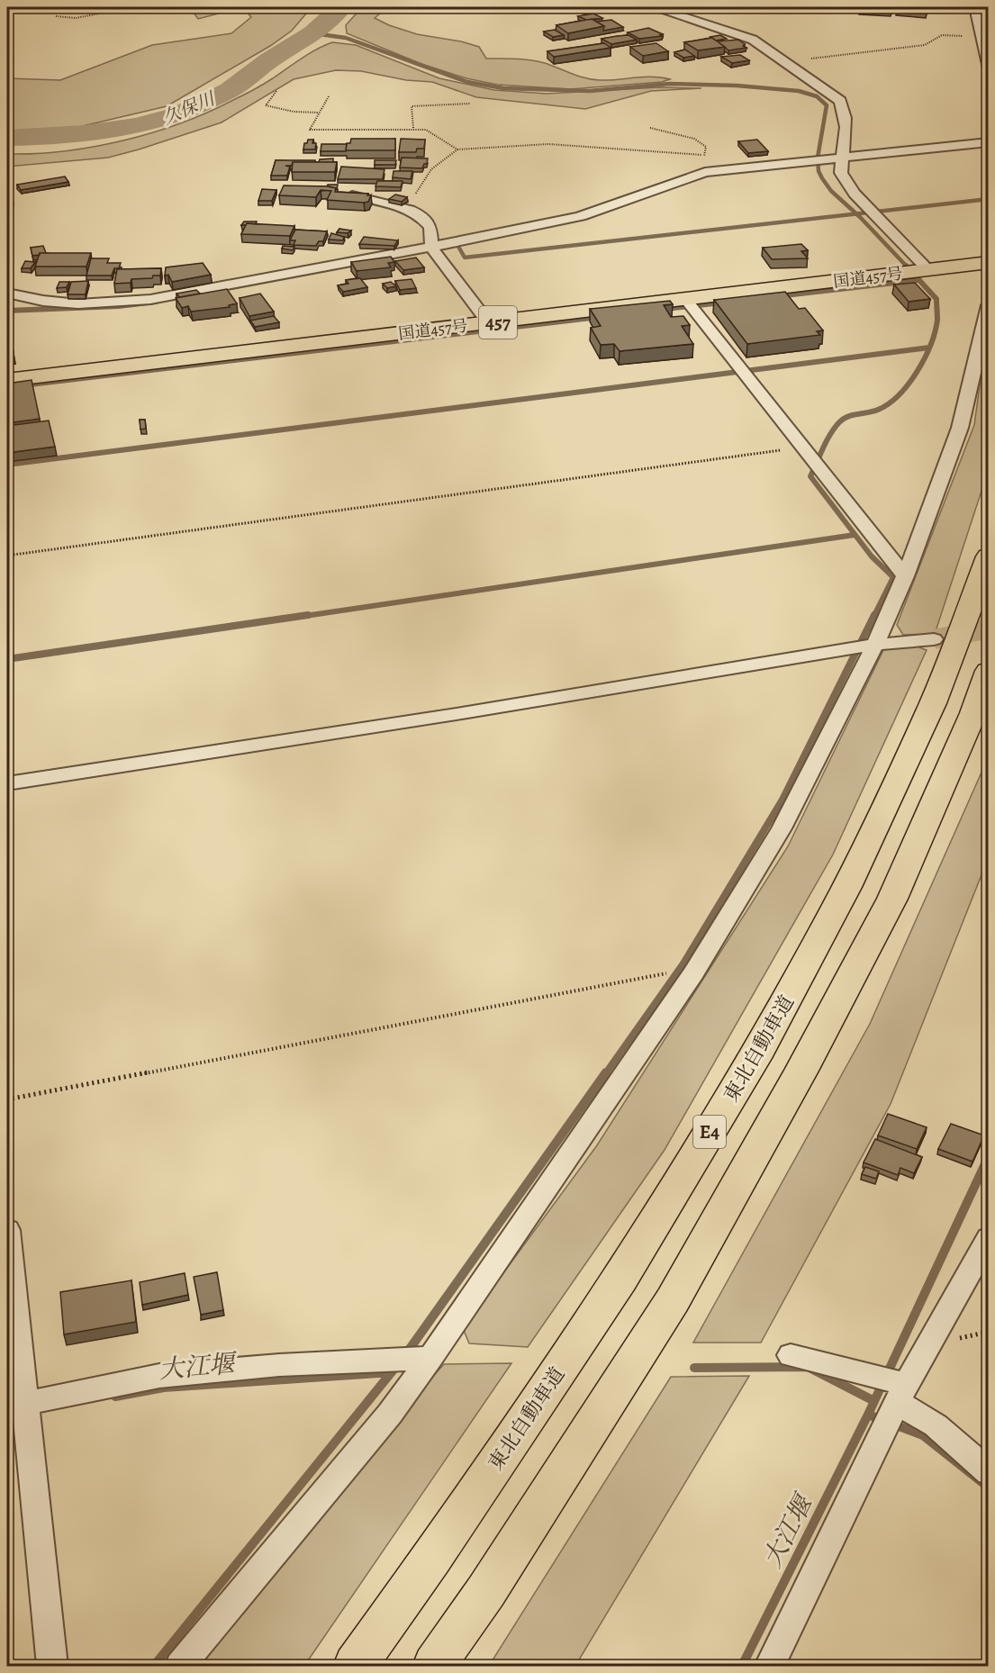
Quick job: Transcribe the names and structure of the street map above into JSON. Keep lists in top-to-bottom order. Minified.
{"streets":{"highway":["国道457号","457","東北自動車道","E4"]},"water":["久保川","大江堰"]}
